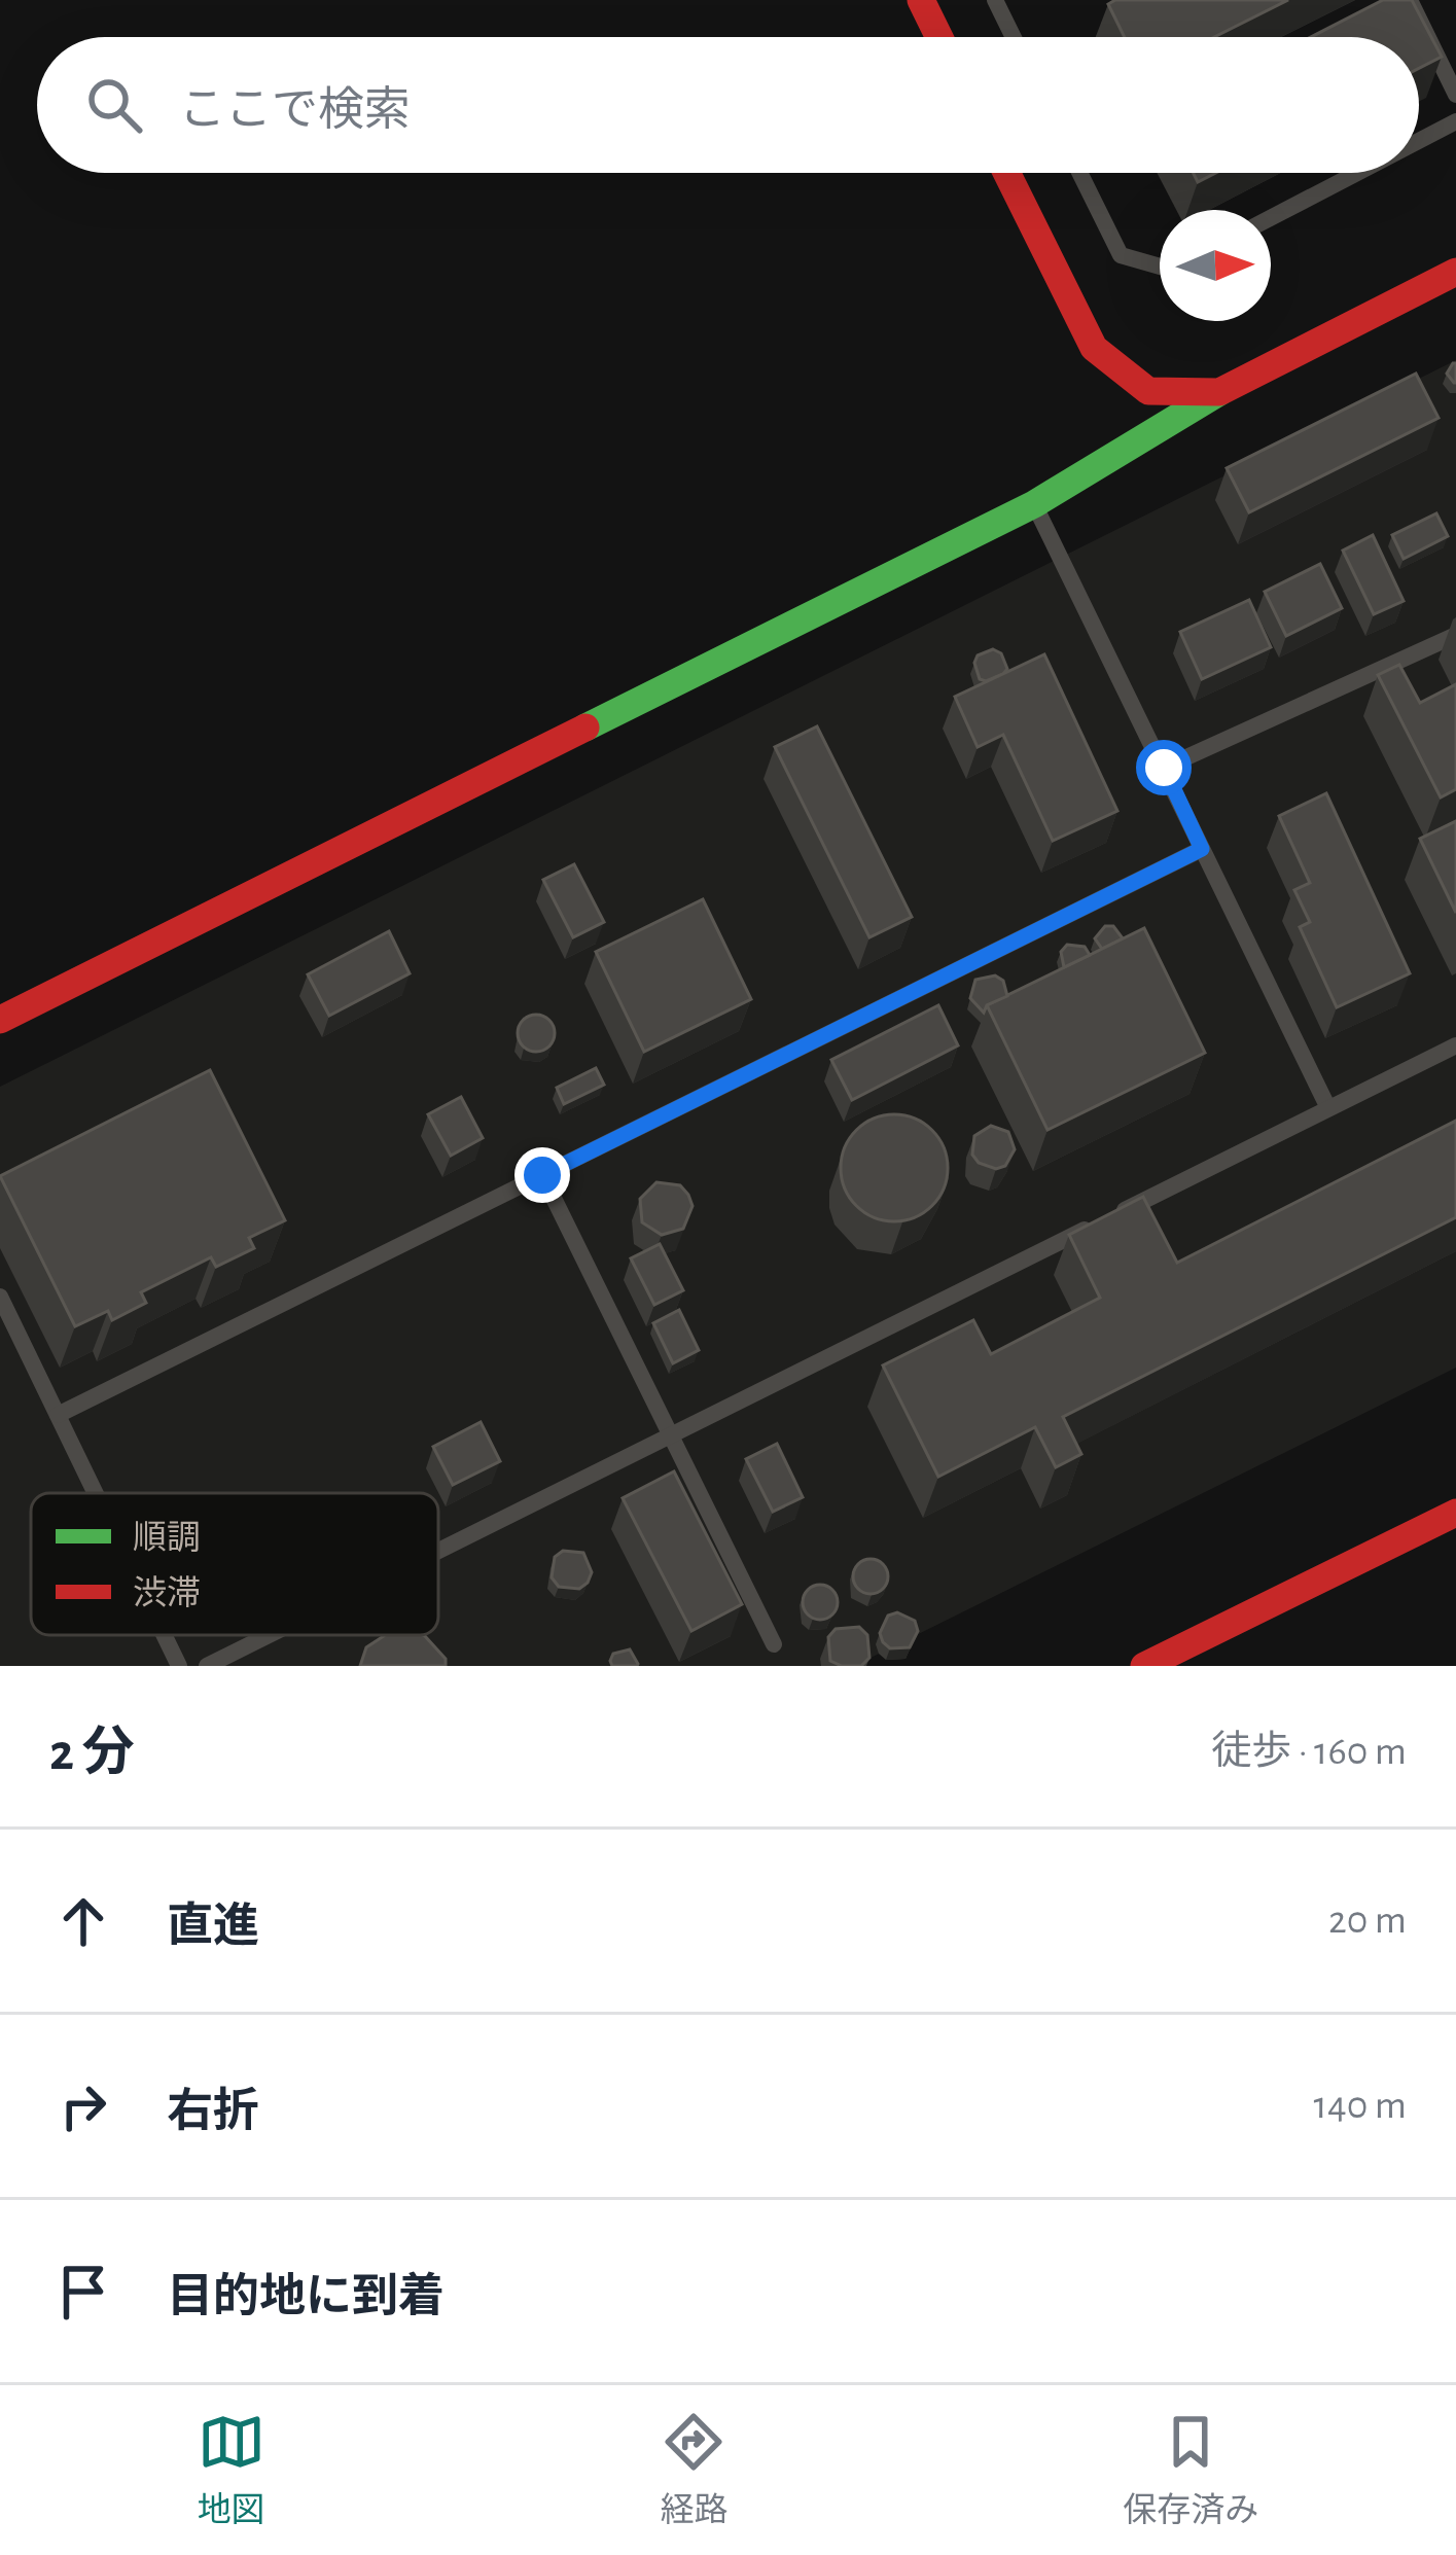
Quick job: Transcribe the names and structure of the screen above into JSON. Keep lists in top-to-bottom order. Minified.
{"legend":["順調","渋滞"],"north":"right","page":{"search":"ここで検索","heading":["2 分","徒歩 · 160 m"],"list":[["直進","20 m"],["右折","140 m"],"目的地に到着"],"nav":["地図","経路","保存済み"]}}
